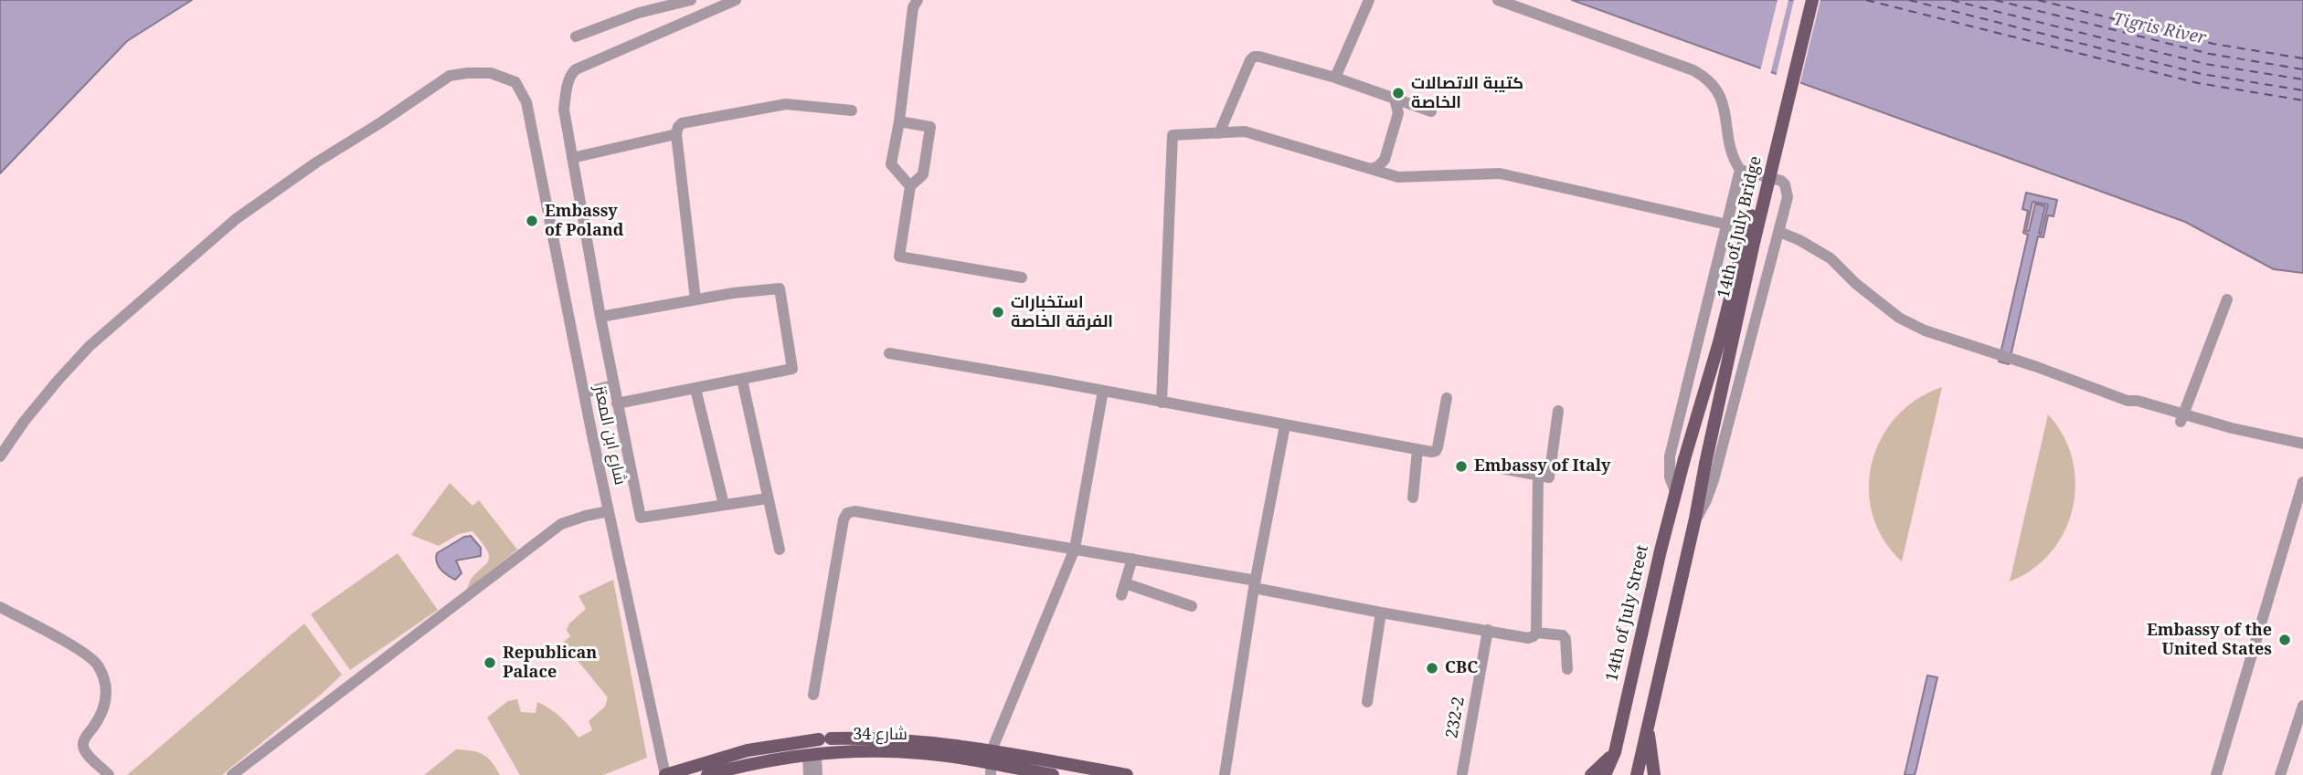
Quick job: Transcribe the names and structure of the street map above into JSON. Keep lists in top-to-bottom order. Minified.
{"streets":{"main road":["14th of July Bridge","14th of July Street","شارع 34"],"street":["شارع ابن المعتز","232-2"]},"crossings":[["14th of July Bridge","14th of July Street"],["شارع ابن المعتز","شارع 34"]],"water":["Tigris River"],"places":["كتيبة الاتصالات الخاصة","Embassy of Poland","استخبارات الفرقة الخاصة","Embassy of Italy","Embassy of the United States","Republican Palace","CBC"]}
